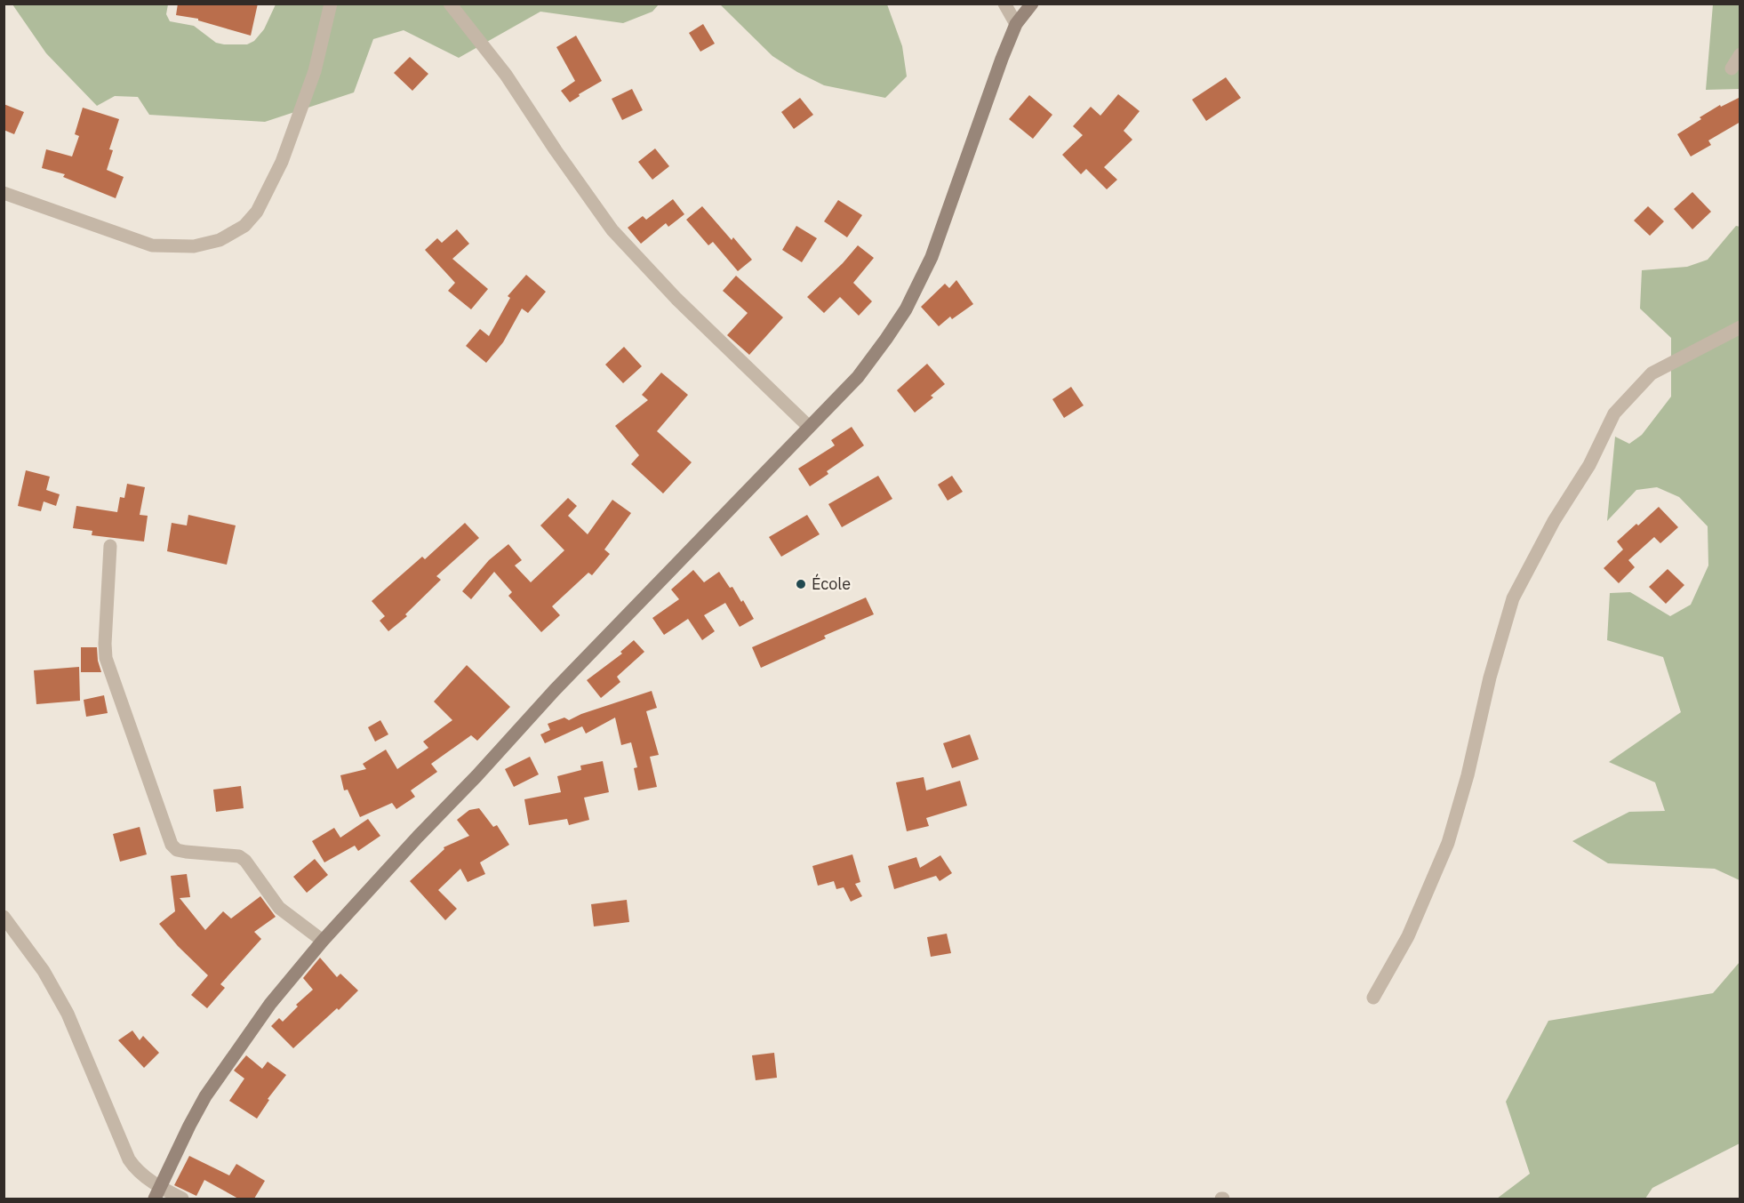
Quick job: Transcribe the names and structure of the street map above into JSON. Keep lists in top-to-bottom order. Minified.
{"places":["École"]}
